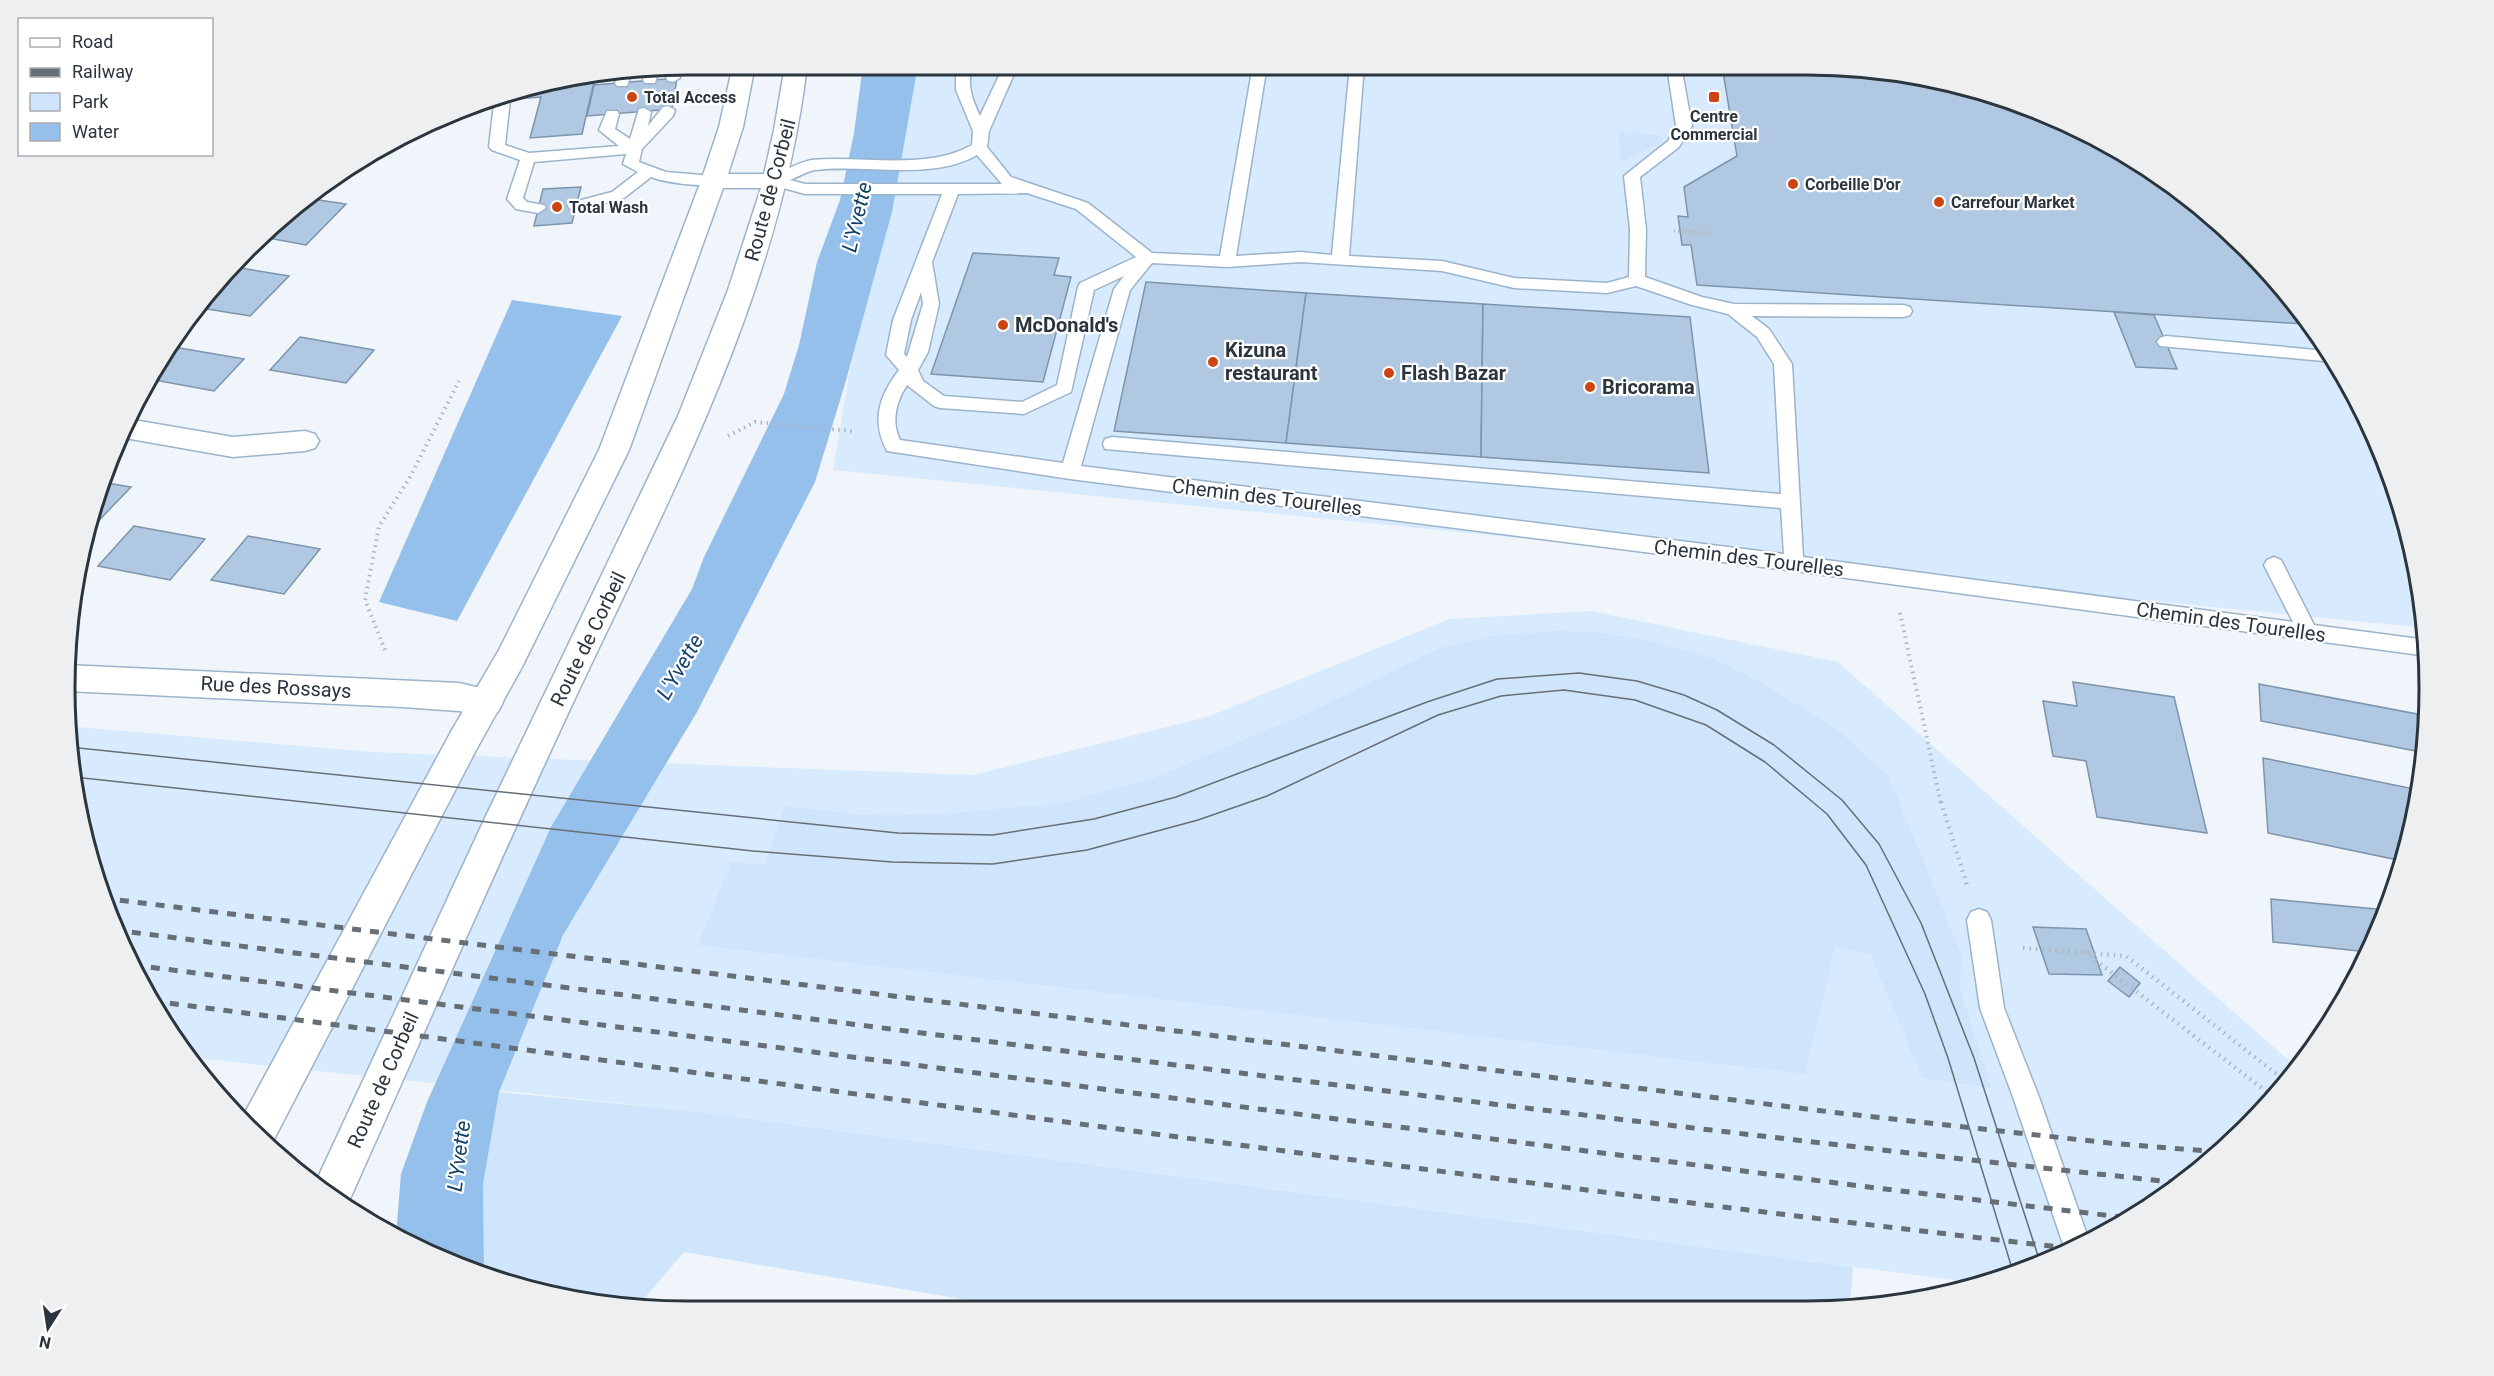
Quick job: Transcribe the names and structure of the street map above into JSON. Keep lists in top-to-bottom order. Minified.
{"streets":{"main road":["Route de Corbeil","Rue des Rossays"],"lane":["Chemin des Tourelles"]},"water":["L'Yvette"],"places":{"other":["Total Access","Corbeille D'or","Carrefour Market","Total Wash","McDonald's","Kizuna restaurant","Flash Bazar","Bricorama"],"transit":["Centre Commercial"]},"legend":["Road","Railway","Park","Water"],"north":"bottom"}
